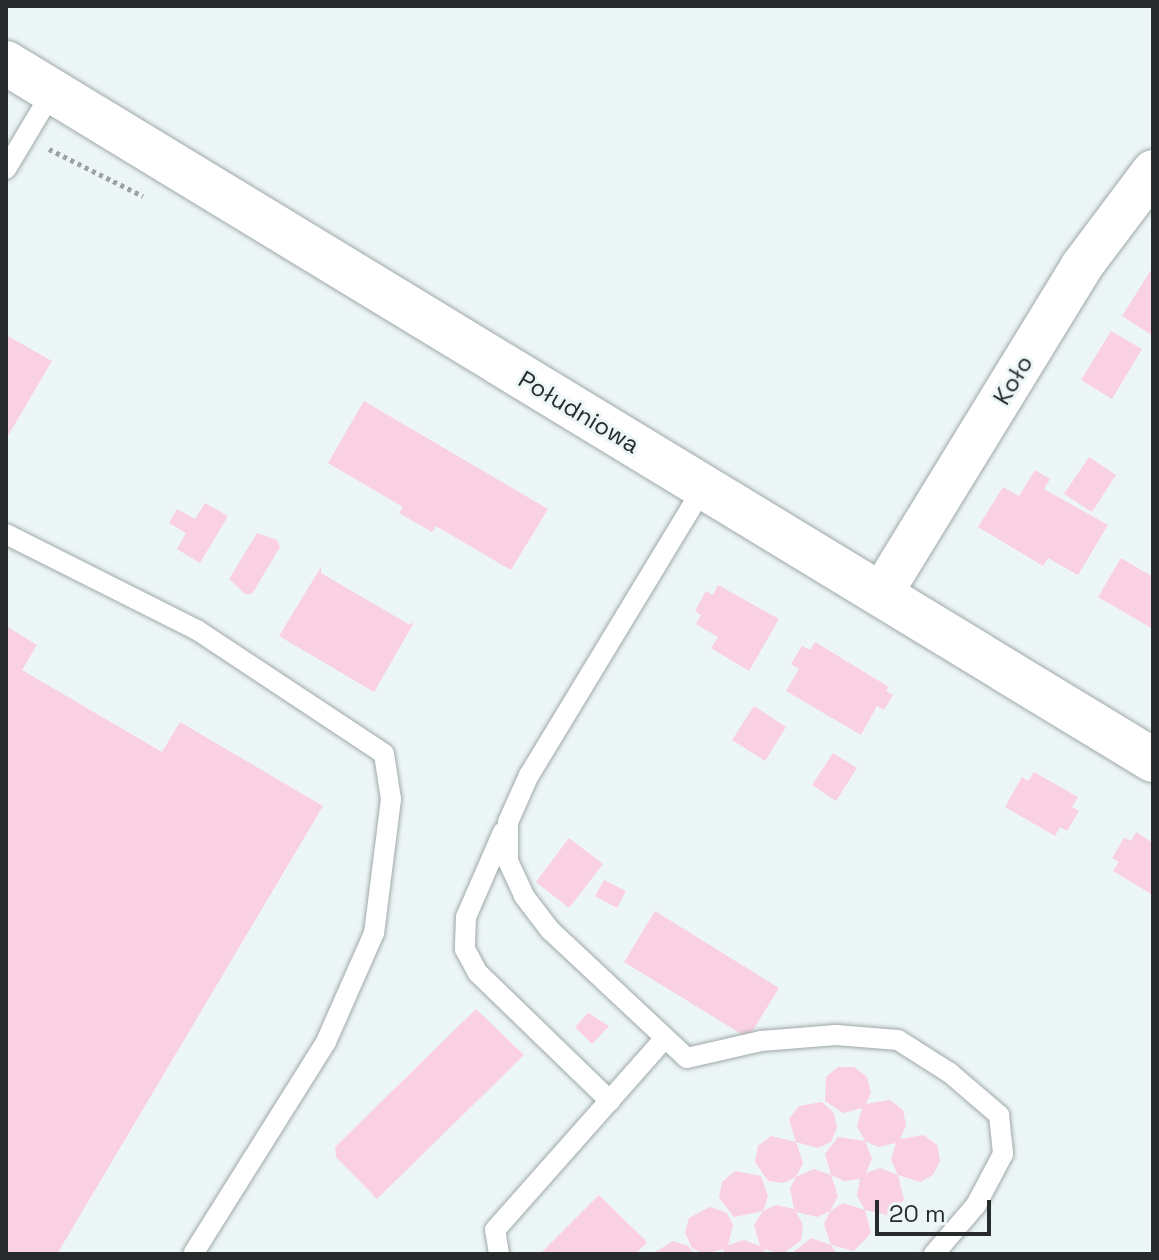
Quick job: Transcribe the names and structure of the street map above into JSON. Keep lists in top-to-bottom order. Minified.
{"streets":{"street":["Koło","Południowa"]},"crossings":[["Koło","Południowa"]],"scale_bar":"20 m"}
